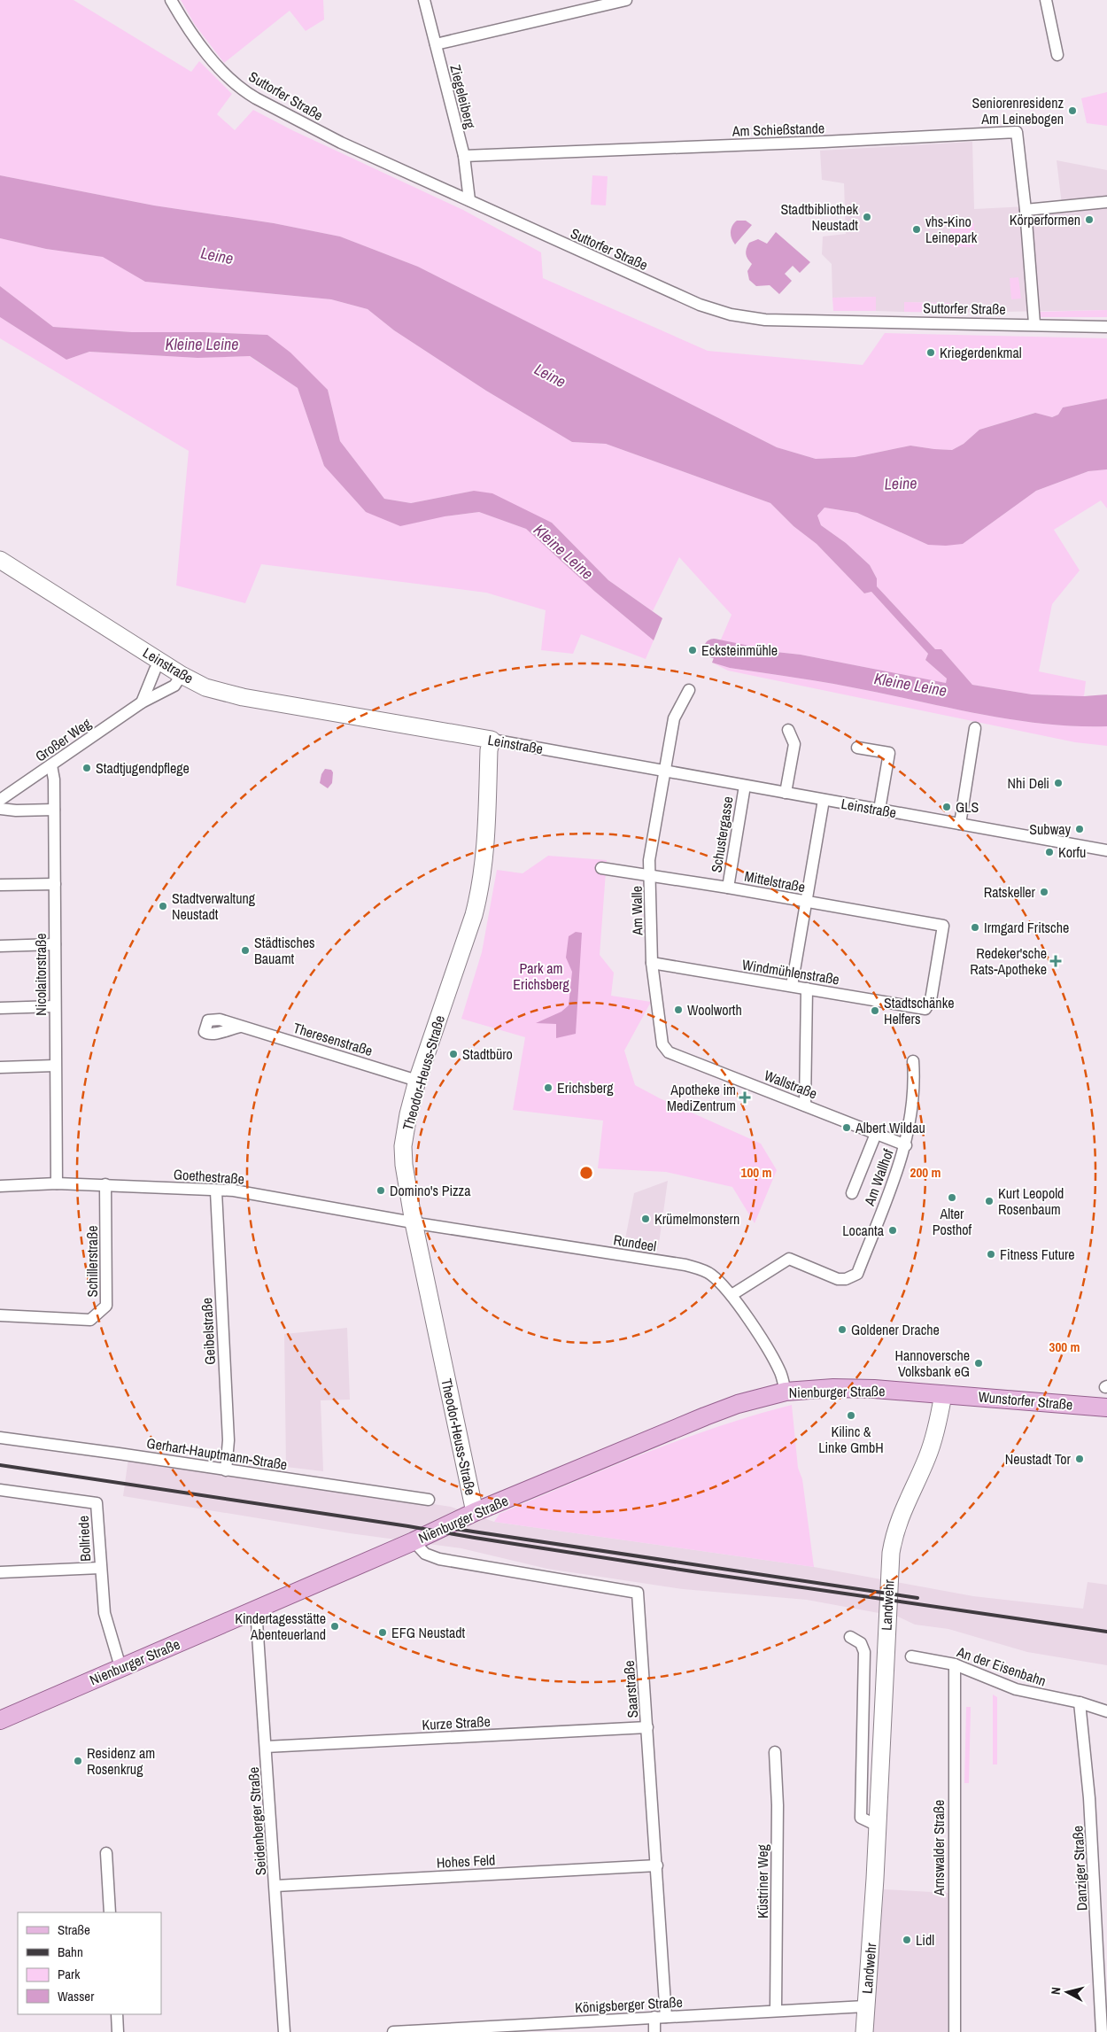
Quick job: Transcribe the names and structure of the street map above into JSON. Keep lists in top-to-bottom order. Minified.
{"streets":{"main road":["Nienburger Straße","Wunstorfer Straße"],"street":["Suttorfer Straße","Ziegeleiberg","Am Schießstande","Leinstraße","Großer Weg","Schustergasse","Mittelstraße","Am Walle","Windmühlenstraße","Nicolaitorstraße","Theresenstraße","Theodor-Heuss-Straße","Wallstraße","Goethestraße","Am Wallhof","Rundeel","Schillerstraße","Geibelstraße","Gerhart-Hauptmann-Straße","Bollriede","Landwehr","An der Eisenbahn","Saarstraße","Kurze Straße","Seidenberger Straße","Arnswalder Straße","Hohes Feld","Danziger Straße","Küstriner Weg","Königsberger Straße"]},"crossings":[["Suttorfer Straße","Ziegeleiberg"],["Ziegeleiberg","Am Schießstande"],["Leinstraße","Großer Weg"],["Leinstraße","Schustergasse"],["Leinstraße","Am Walle"],["Leinstraße","Theodor-Heuss-Straße"],["Großer Weg","Nicolaitorstraße"],["Schustergasse","Mittelstraße"],["Mittelstraße","Am Walle"],["Mittelstraße","Windmühlenstraße"],["Am Walle","Windmühlenstraße"],["Am Walle","Wallstraße"],["Nicolaitorstraße","Goethestraße"],["Theresenstraße","Theodor-Heuss-Straße"],["Theodor-Heuss-Straße","Goethestraße"],["Theodor-Heuss-Straße","Rundeel"],["Theodor-Heuss-Straße","Nienburger Straße"],["Wallstraße","Am Wallhof"],["Goethestraße","Rundeel"],["Goethestraße","Schillerstraße"],["Goethestraße","Geibelstraße"],["Am Wallhof","Rundeel"],["Rundeel","Nienburger Straße"],["Geibelstraße","Gerhart-Hauptmann-Straße"],["Nienburger Straße","Wunstorfer Straße"],["Nienburger Straße","Bollriede"],["Nienburger Straße","Landwehr"],["Nienburger Straße","Saarstraße"],["Nienburger Straße","Seidenberger Straße"],["Wunstorfer Straße","Landwehr"],["Landwehr","Königsberger Straße"],["An der Eisenbahn","Arnswalder Straße"],["An der Eisenbahn","Danziger Straße"],["Saarstraße","Kurze Straße"],["Saarstraße","Hohes Feld"],["Saarstraße","Königsberger Straße"],["Kurze Straße","Seidenberger Straße"],["Seidenberger Straße","Hohes Feld"],["Küstriner Weg","Königsberger Straße"]],"water":["Leine","Kleine Leine"],"parks":["Park am Erichsberg"],"places":{"other":["Seniorenresidenz Am Leinebogen","Stadtbibliothek Neustadt","Körperformen","vhs-Kino Leinepark","Kriegerdenkmal","Ecksteinmühle","Stadtjugendpflege","Nhi Deli","GLS","Subway","Korfu","Ratskeller","Stadtverwaltung Neustadt","Irmgard Fritsche","Städtisches Bauamt","Woolworth","Stadtschänke Helfers","Stadtbüro","Erichsberg","Albert Wildau","Domino's Pizza","Alter Posthof","Kurt Leopold Rosenbaum","Krümelmonstern","Locanta","Fitness Future","Goldener Drache","Hannoversche Volksbank eG","Kilinc & Linke GmbH","Neustadt Tor","Kindertagesstätte Abenteuerland","EFG Neustadt","Residenz am Rosenkrug","Lidl"],"health":["Redeker'sche Rats-Apotheke","Apotheke im MediZentrum"]},"legend":["Straße","Bahn","Park","Wasser"],"north":"left","rings":["100 m","200 m","300 m"]}
